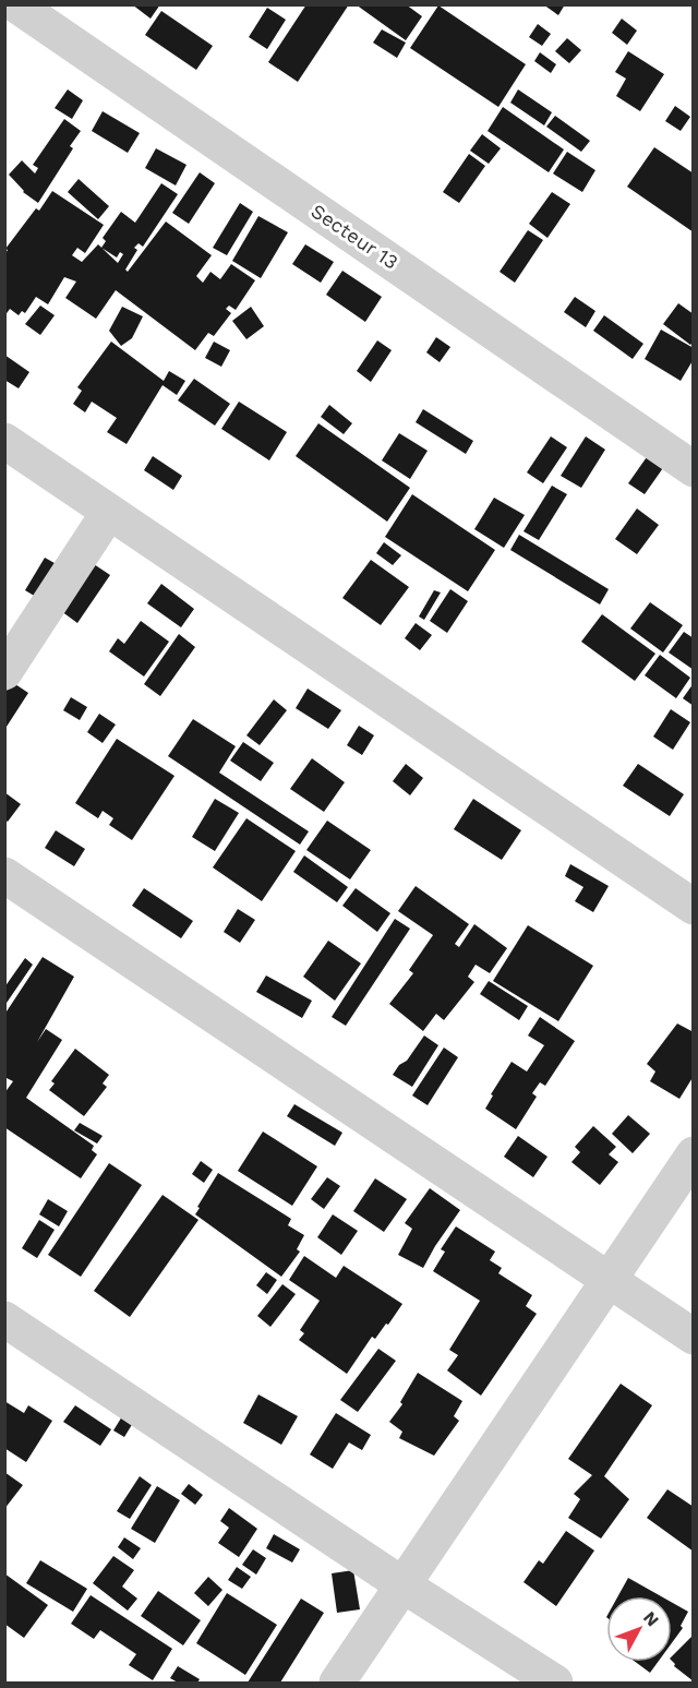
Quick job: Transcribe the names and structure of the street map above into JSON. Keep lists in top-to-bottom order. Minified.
{"streets":{"street":["Secteur 13"]},"north":"top right"}
